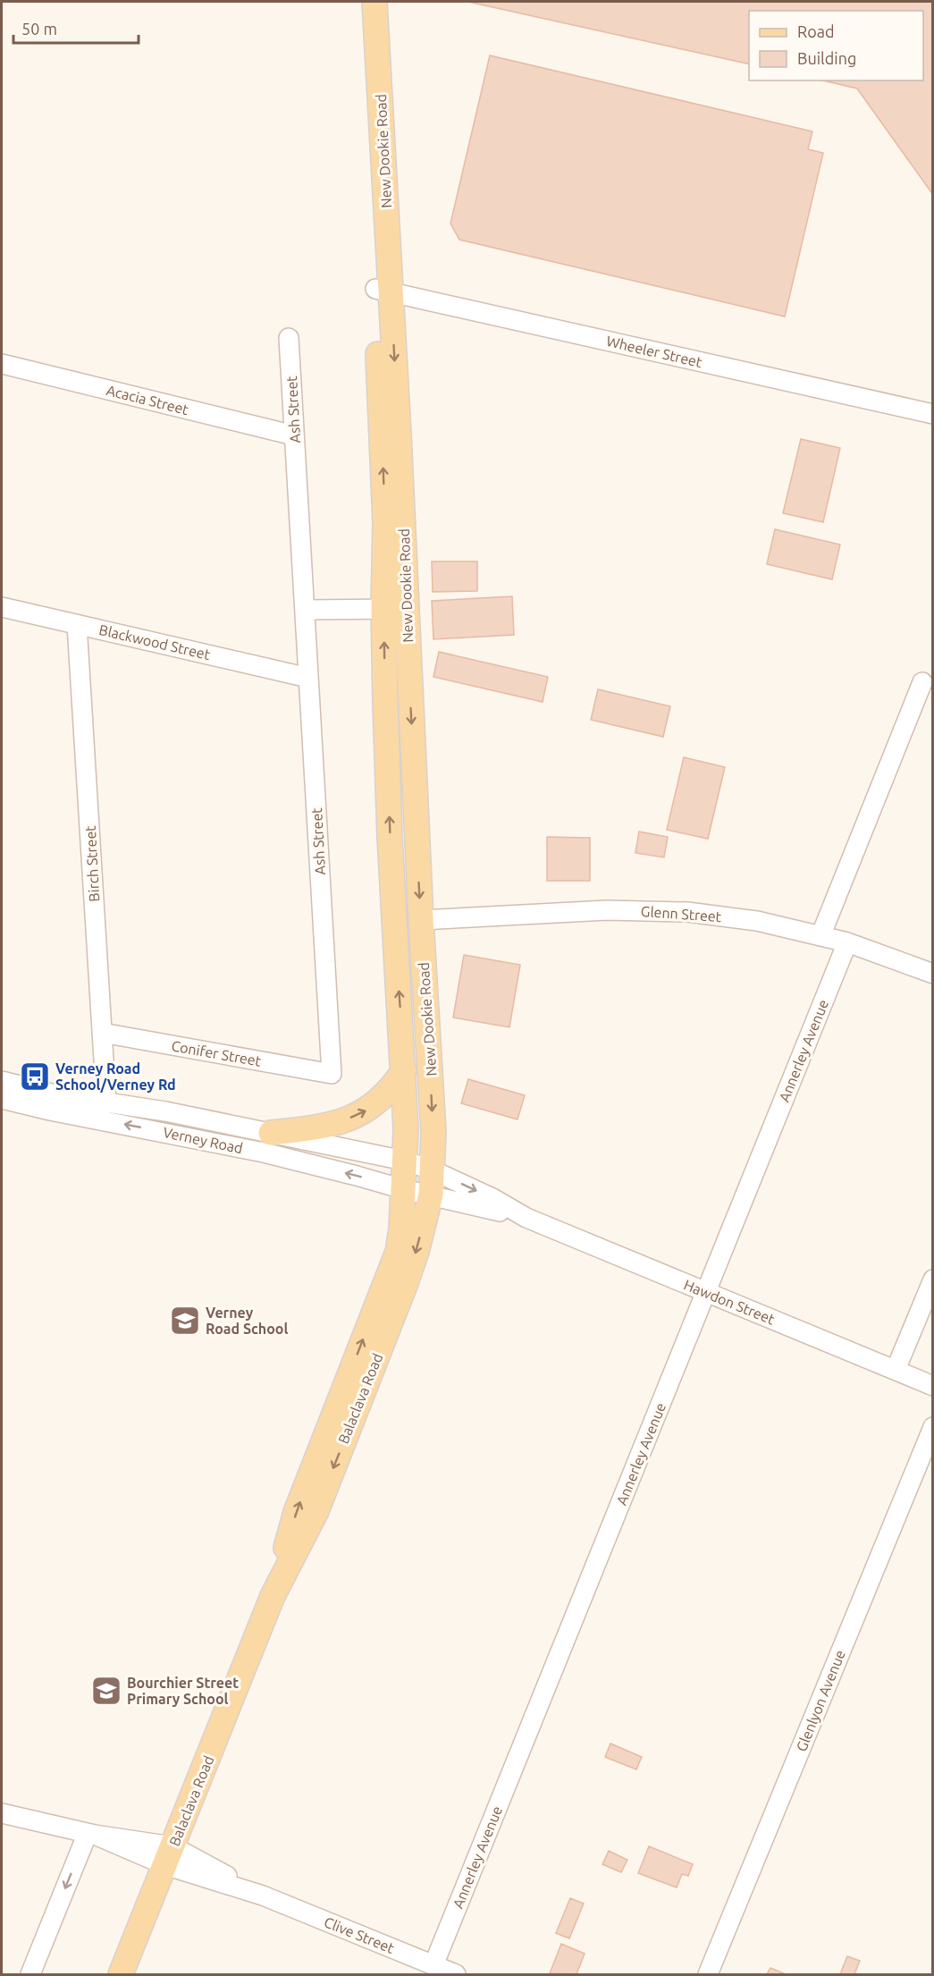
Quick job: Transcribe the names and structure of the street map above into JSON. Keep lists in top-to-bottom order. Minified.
{"streets":{"main road":["New Dookie Road","Balaclava Road"],"street":["Wheeler Street","Acacia Street","Ash Street","Blackwood Street","Birch Street","Glenn Street","Annerley Avenue","Conifer Street","Verney Road","Hawdon Street","Glenlyon Avenue","Clive Street"]},"crossings":[["New Dookie Road","Wheeler Street"],["New Dookie Road","Glenn Street"],["New Dookie Road","Verney Road"],["New Dookie Road","Hawdon Street"],["New Dookie Road","Balaclava Road"],["Acacia Street","Ash Street"],["Ash Street","Blackwood Street"],["Ash Street","Conifer Street"],["Blackwood Street","Birch Street"],["Birch Street","Conifer Street"],["Birch Street","Verney Road"],["Glenn Street","Annerley Avenue"],["Annerley Avenue","Hawdon Street"],["Annerley Avenue","Clive Street"],["Verney Road","Hawdon Street"],["Verney Road","Balaclava Road"],["Hawdon Street","Balaclava Road"],["Balaclava Road","Clive Street"]],"places":{"bus stop":["Verney Road School/Verney Rd"],"school or university":["Verney Road School","Bourchier Street Primary School"]},"legend":["Road","Building"],"scale_bar":"50 m"}
